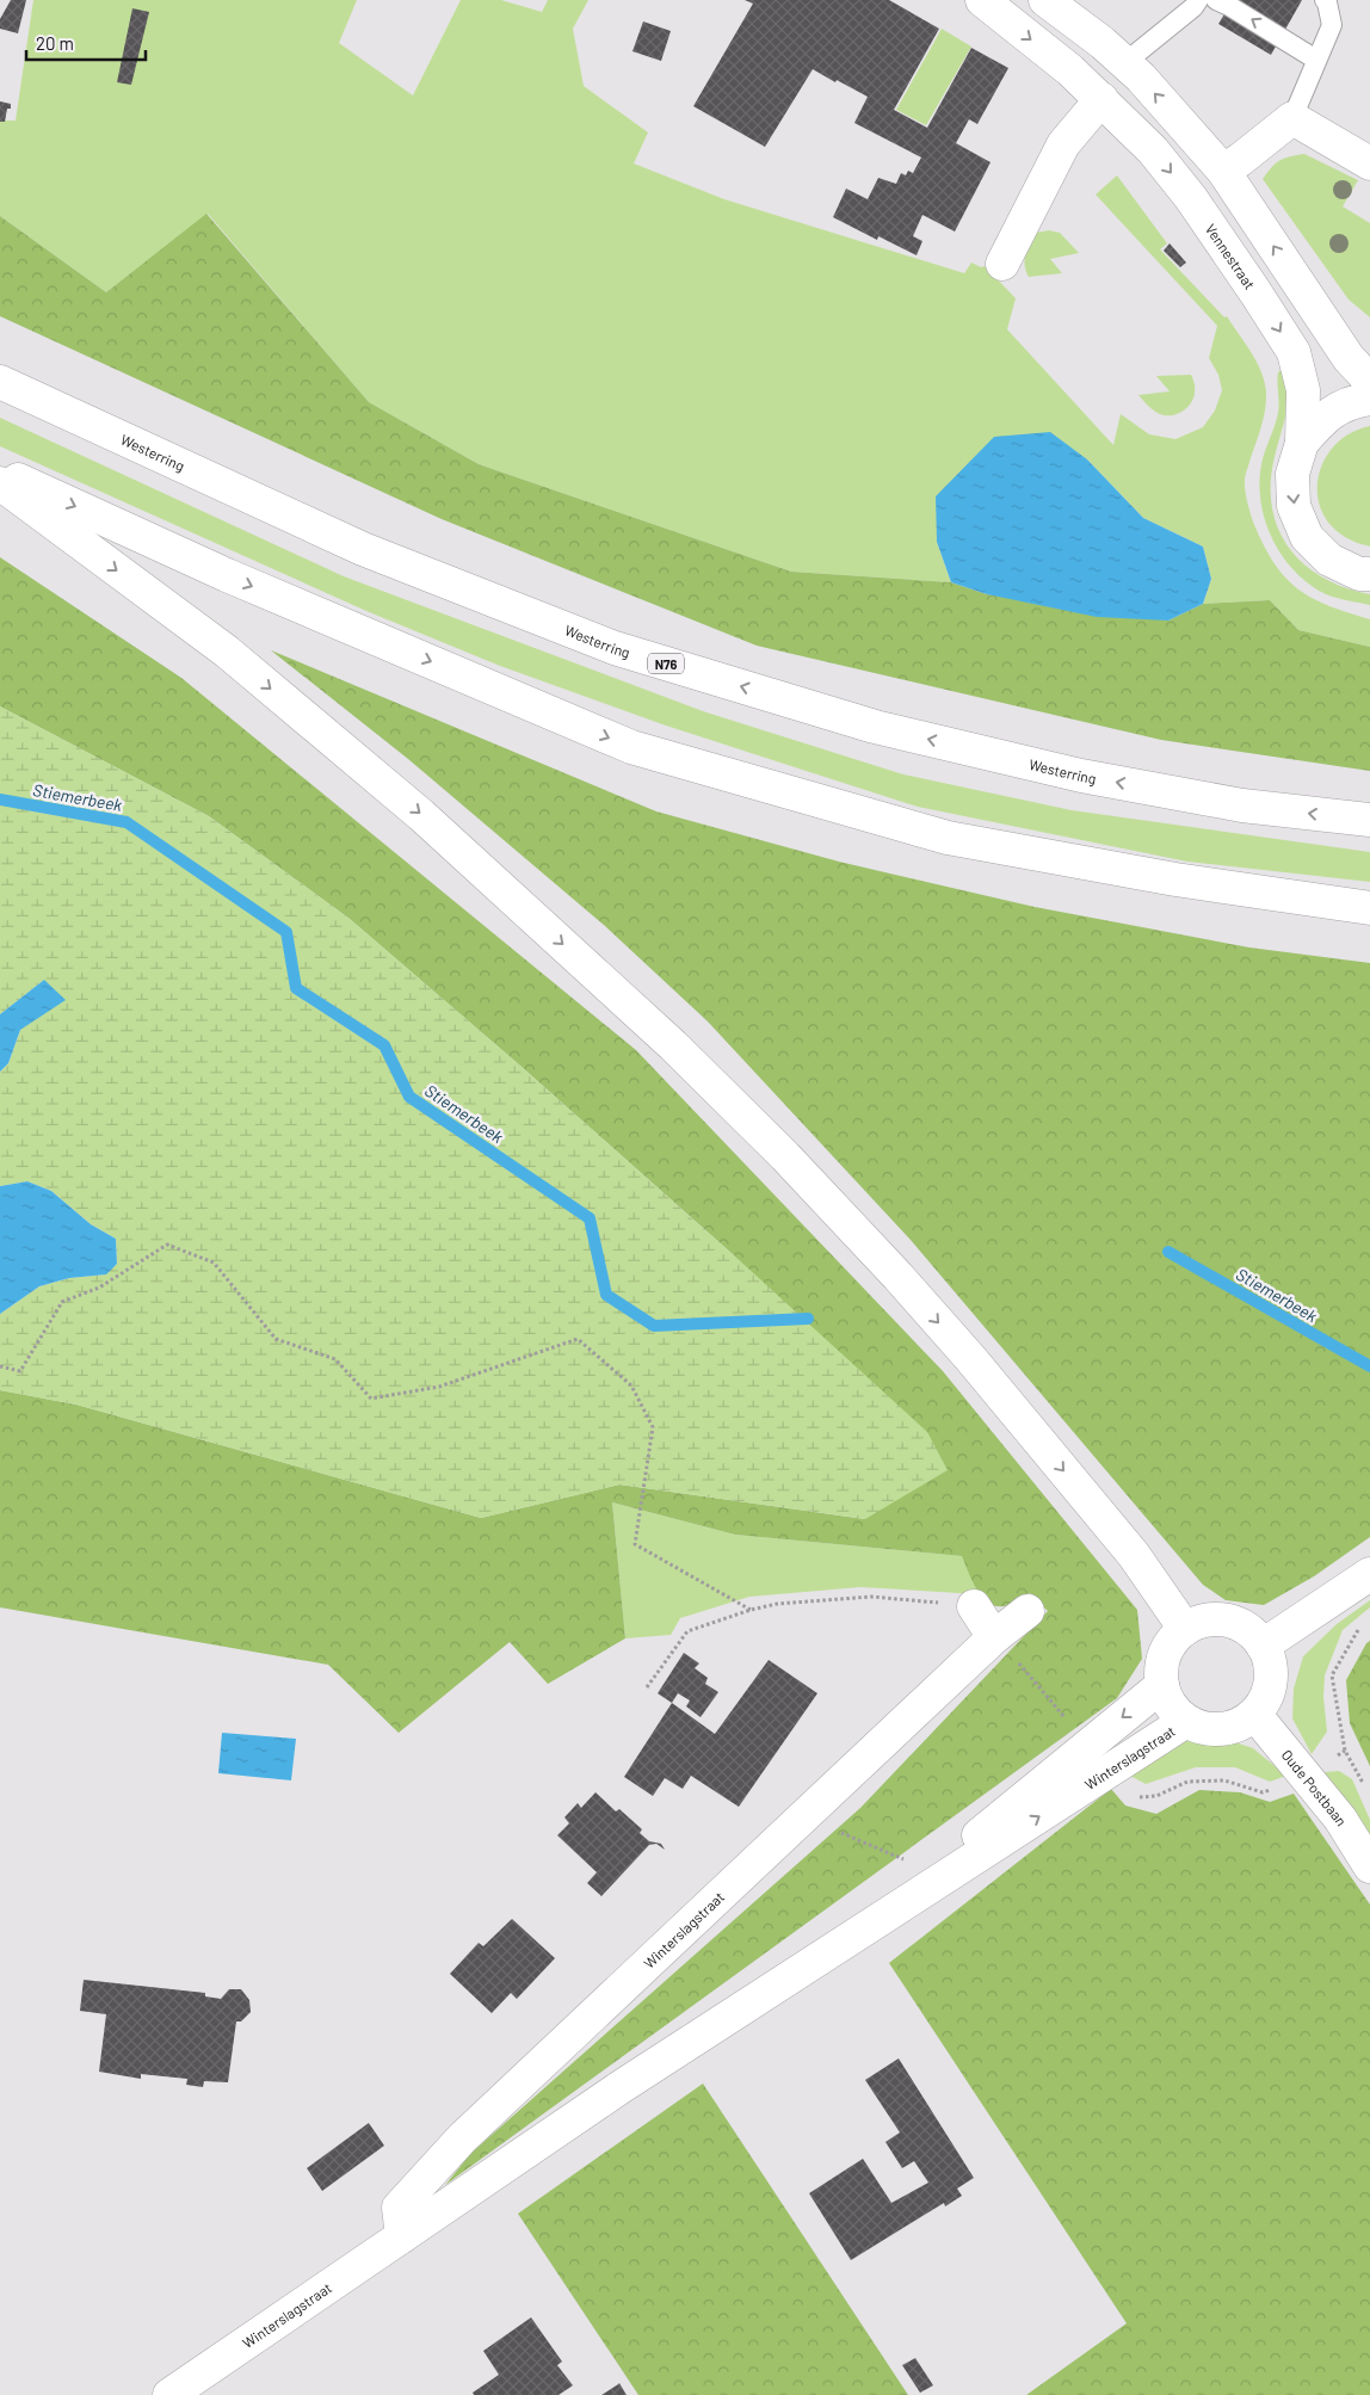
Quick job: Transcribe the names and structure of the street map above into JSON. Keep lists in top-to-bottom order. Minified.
{"streets":{"main road":["Vennestraat","Westerring","N76","Winterslagstraat","Oude Postbaan"]},"crossings":[["Winterslagstraat","Oude Postbaan"]],"water":["Stiemerbeek"],"scale_bar":"20 m"}
